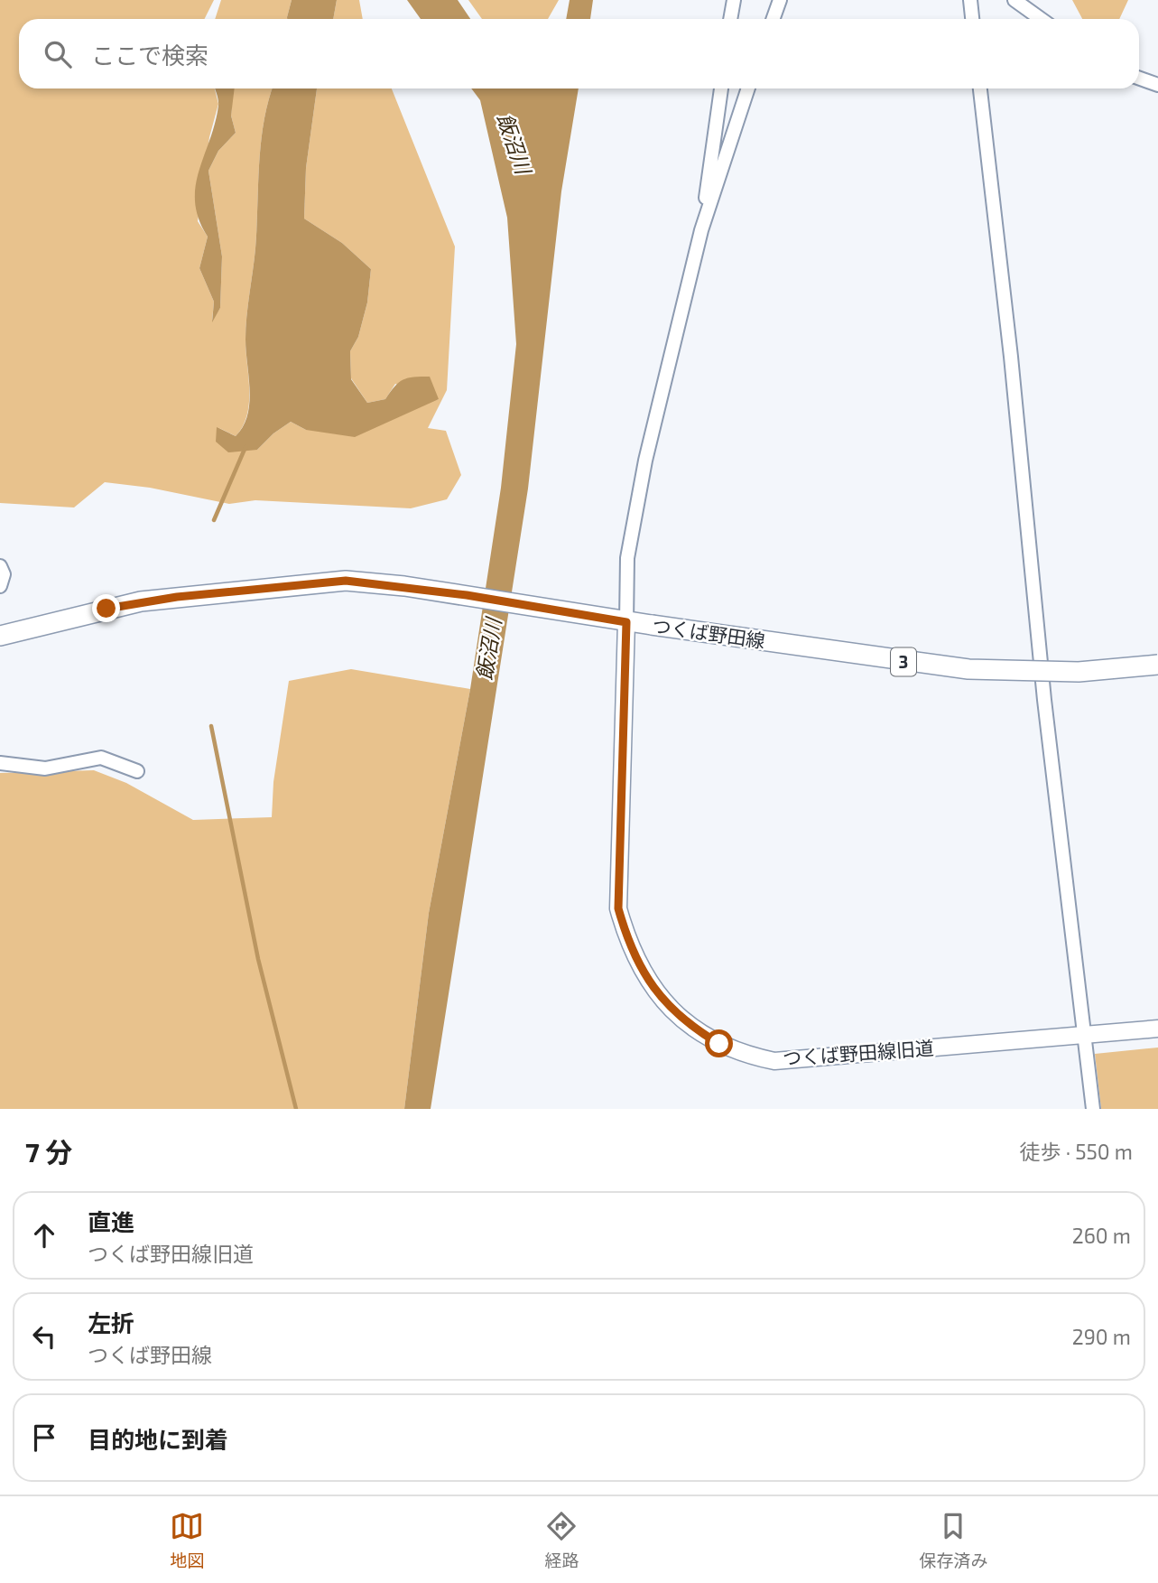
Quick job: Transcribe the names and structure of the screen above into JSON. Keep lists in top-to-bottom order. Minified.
{"streets":{"main road":["つくば野田線","3"],"street":["つくば野田線旧道"]},"crossings":[["つくば野田線","つくば野田線旧道"]],"water":["飯沼川"],"page":{"search":"ここで検索","heading":["7 分","徒歩 · 550 m"],"list":[["直進","つくば野田線旧道","260 m"],["左折","つくば野田線","290 m"],"目的地に到着"],"nav":["地図","経路","保存済み"]}}
